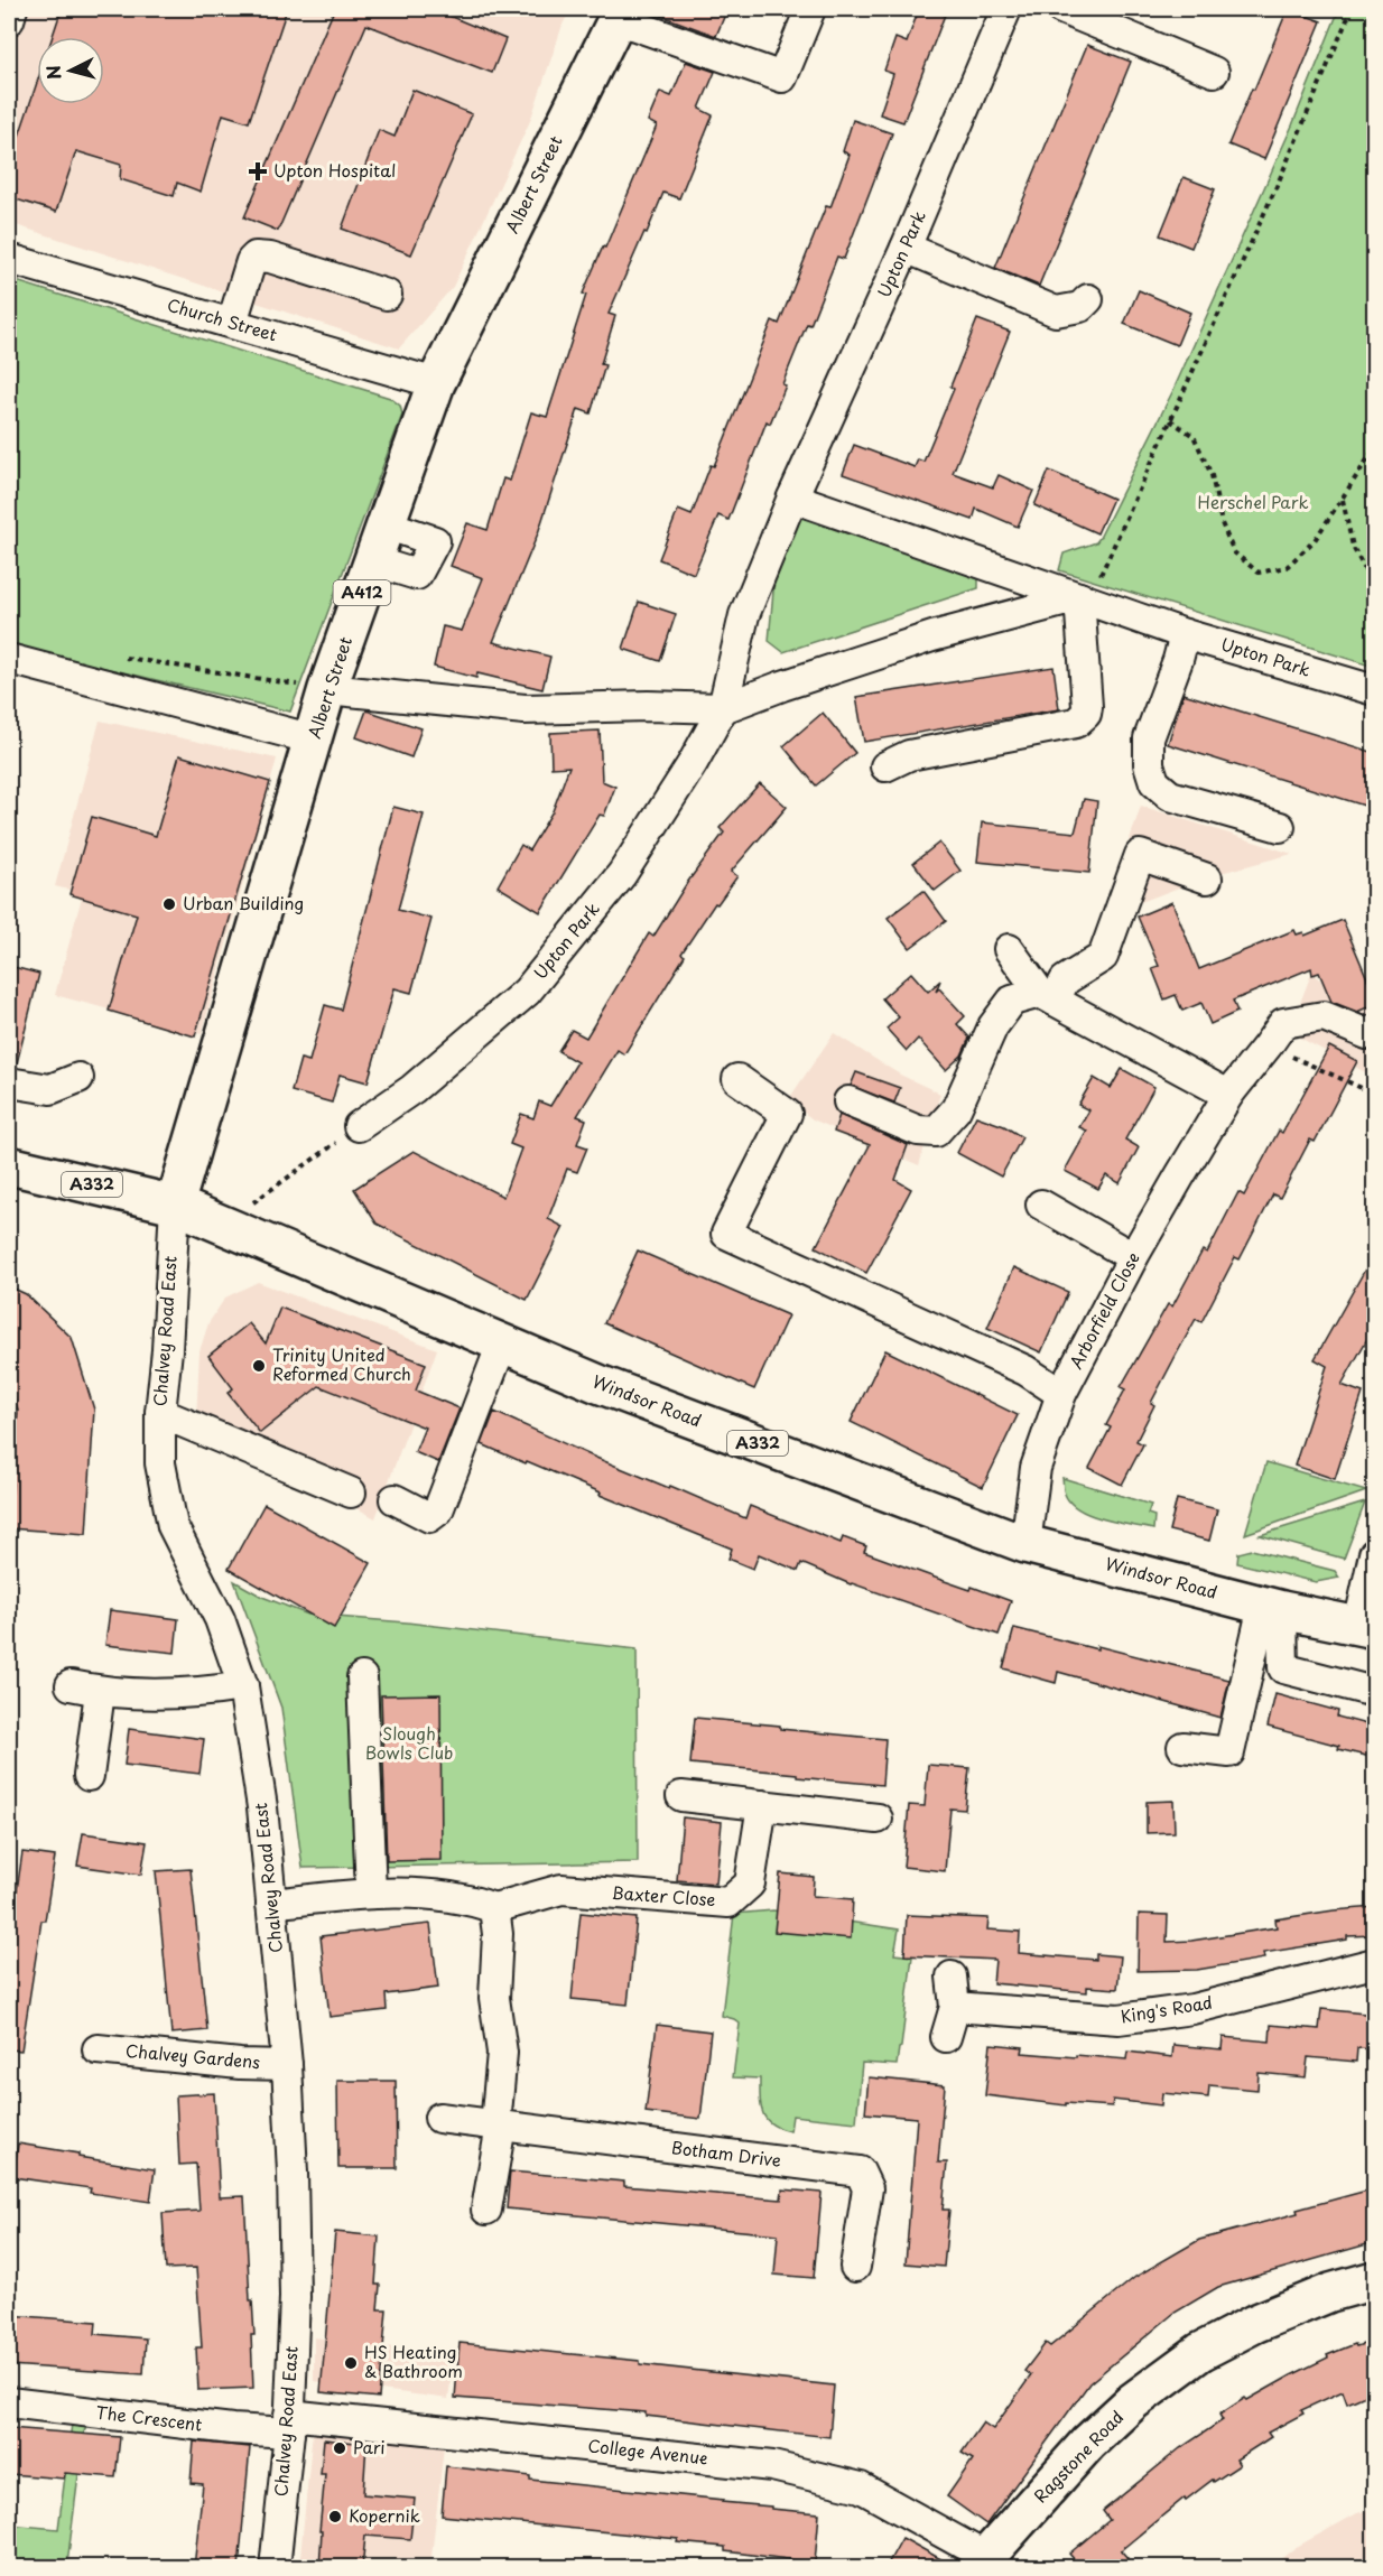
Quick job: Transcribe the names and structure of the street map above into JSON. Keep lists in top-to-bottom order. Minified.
{"streets":{"main road":["Albert Street","A412","A332","Windsor Road","Ragstone Road"],"street":["Upton Park","Church Street","Arborfield Close","Chalvey Road East","Baxter Close","King's Road","Chalvey Gardens","Botham Drive","The Crescent","College Avenue"]},"crossings":[["Albert Street","Church Street"],["Albert Street","Chalvey Road East"],["Albert Street","Windsor Road"],["Arborfield Close","Windsor Road"],["Chalvey Road East","Windsor Road"],["Chalvey Road East","Chalvey Gardens"],["Chalvey Road East","The Crescent"],["Chalvey Road East","College Avenue"],["The Crescent","College Avenue"],["College Avenue","Ragstone Road"]],"parks":["Herschel Park","Slough Bowls Club"],"places":{"health":["Upton Hospital"],"other":["Urban Building","Trinity United Reformed Church","HS Heating & Bathroom","Pari","Kopernik"]},"north":"left"}
